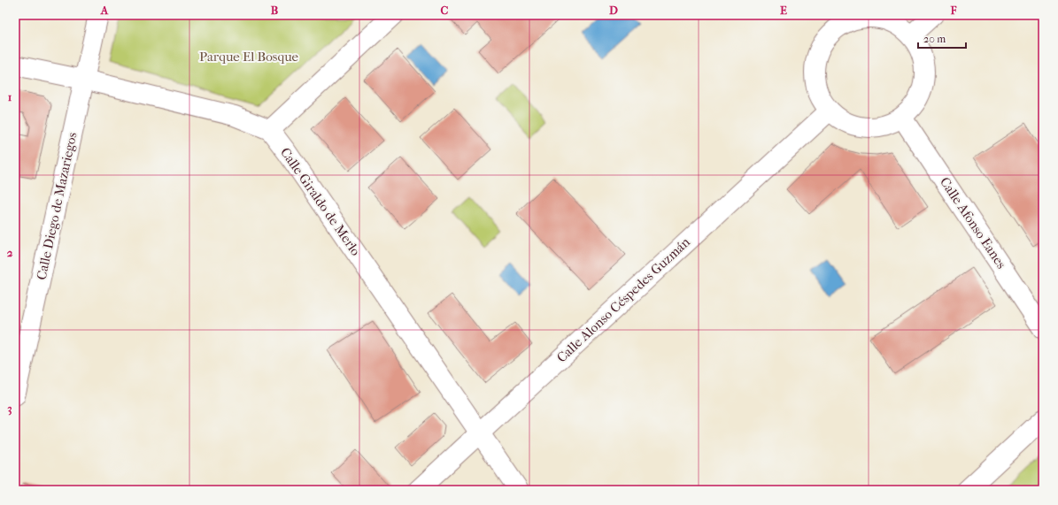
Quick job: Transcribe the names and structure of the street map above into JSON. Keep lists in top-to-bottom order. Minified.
{"streets":{"street":["Calle Giraldo de Merlo","Calle Diego de Mazariegos","Calle Afonso Eanes","Calle Alonso Céspedes Guzmán"]},"crossings":[["Calle Giraldo de Merlo","Calle Alonso Céspedes Guzmán"],["Calle Afonso Eanes","Calle Alonso Céspedes Guzmán"]],"parks":["Parque El Bosque"],"scale_bar":"20 m","grid":{"columns":["A","B","C","D","E","F"],"rows":["1","2","3"]}}
